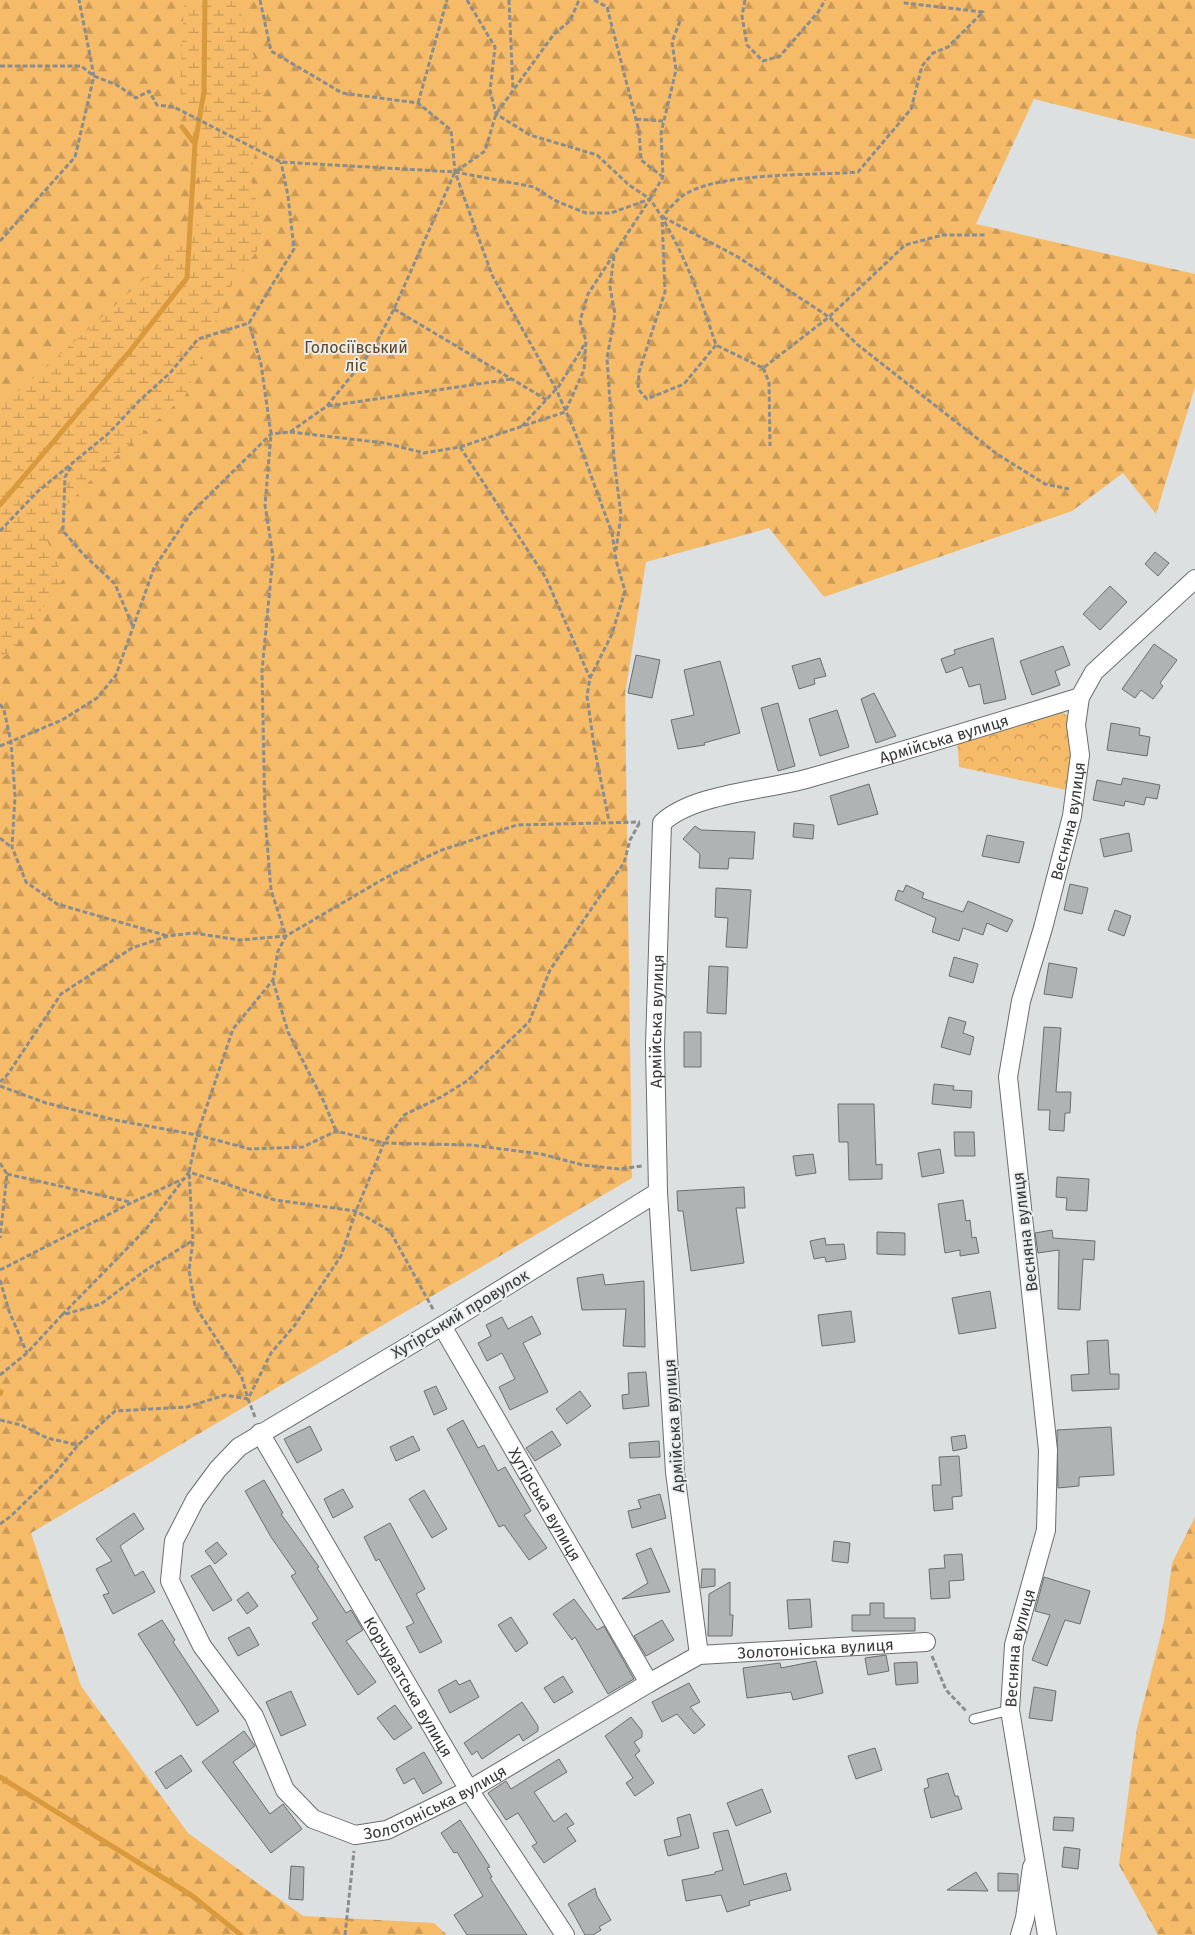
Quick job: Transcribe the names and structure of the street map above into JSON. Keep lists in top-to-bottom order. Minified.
{"streets":{"street":["Армійська вулиця","Весняна вулиця","Хутірський провулок","Хутірська вулиця","Золотоніська вулиця","Корчуватська вулиця"]},"crossings":[["Армійська вулиця","Весняна вулиця"],["Армійська вулиця","Хутірський провулок"],["Армійська вулиця","Золотоніська вулиця"],["Хутірський провулок","Хутірська вулиця"],["Хутірський провулок","Золотоніська вулиця"],["Хутірський провулок","Корчуватська вулиця"],["Хутірська вулиця","Золотоніська вулиця"],["Золотоніська вулиця","Корчуватська вулиця"]],"parks":["Голосіївський ліс"]}
